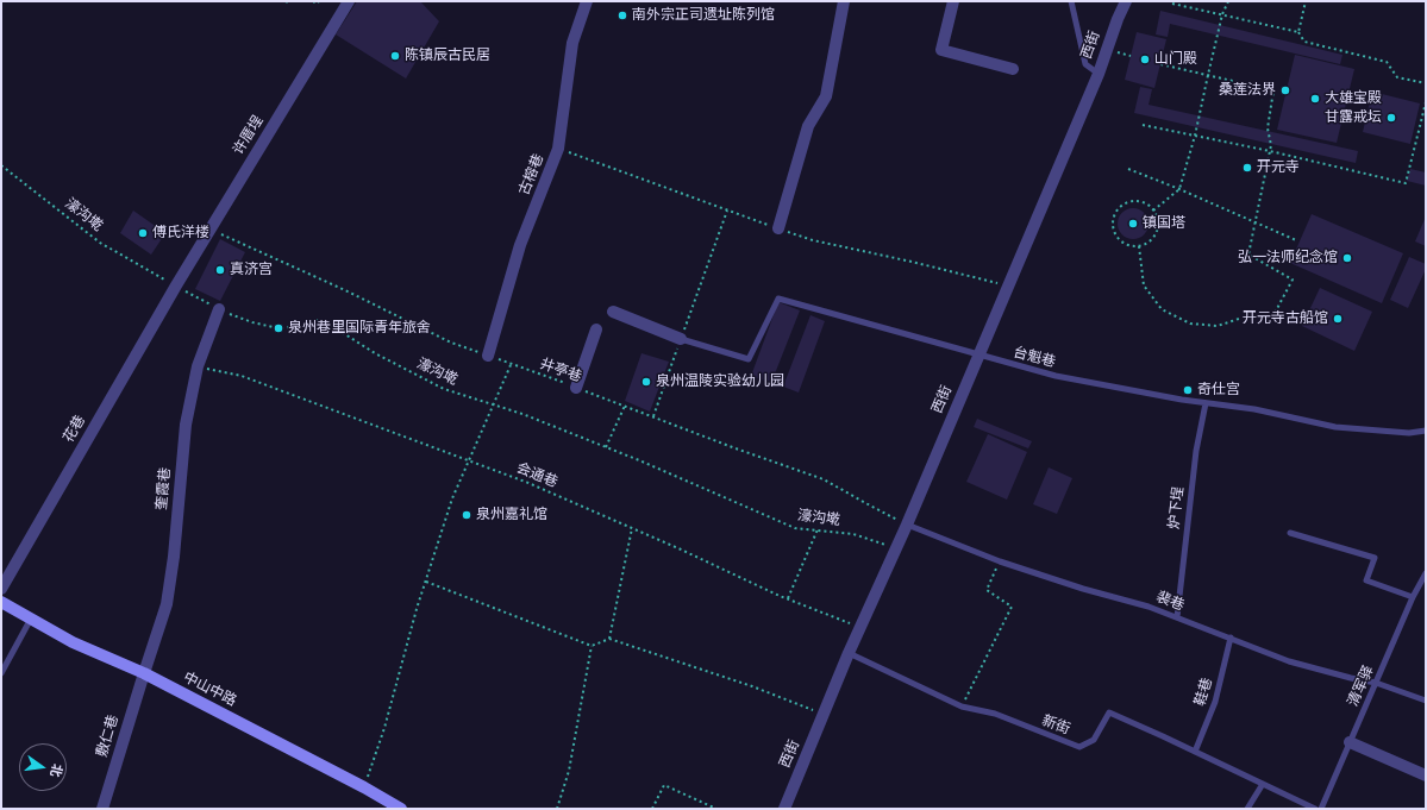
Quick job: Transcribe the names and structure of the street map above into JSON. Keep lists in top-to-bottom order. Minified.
{"streets":{"street":["西街","许厝埕","古榕巷","花巷","奎霞巷","中山中路","敷仁巷"],"lane":["台魁巷","炉下埕","裴巷","清军驿","鞋巷","新街"],"path":["濠沟墘","井亭巷","会通巷"]},"crossings":[["西街","濠沟墘"],["西街","台魁巷"],["西街","井亭巷"],["西街","会通巷"],["西街","裴巷"],["西街","新街"],["许厝埕","濠沟墘"],["许厝埕","井亭巷"],["许厝埕","花巷"],["古榕巷","井亭巷"],["濠沟墘","花巷"],["濠沟墘","奎霞巷"],["台魁巷","炉下埕"],["井亭巷","裴巷"],["会通巷","奎霞巷"],["奎霞巷","中山中路"],["奎霞巷","敷仁巷"],["炉下埕","裴巷"],["裴巷","清军驿"],["裴巷","鞋巷"],["中山中路","敷仁巷"],["鞋巷","新街"]],"places":["南外宗正司遗址陈列馆","陈镇辰古民居","山门殿","桑莲法界","大雄宝殿","甘露戒坛","开元寺","镇国塔","傅氏洋楼","弘一法师纪念馆","真济宫","开元寺古船馆","泉州巷里国际青年旅舍","泉州温陵实验幼儿园","奇仕宫","泉州嘉礼馆"],"north":"right"}
